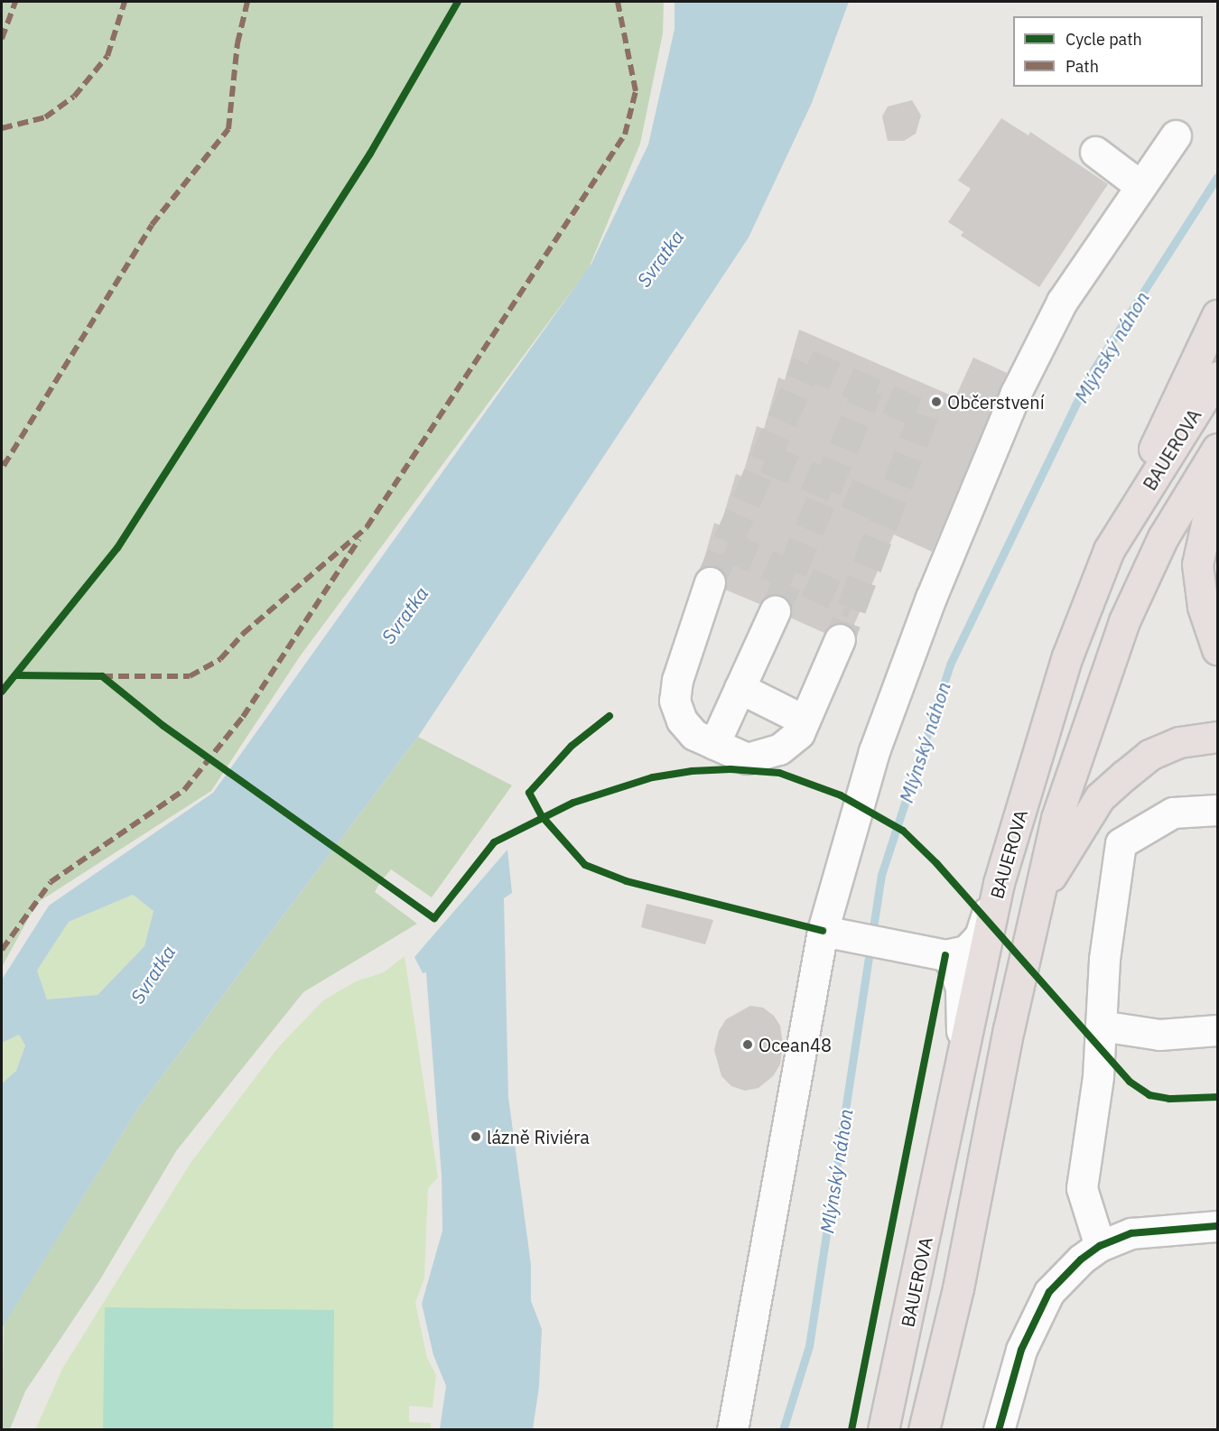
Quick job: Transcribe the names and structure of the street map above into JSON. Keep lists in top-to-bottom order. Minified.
{"streets":{"highway":["BAUEROVA"]},"water":["Svratka","Mlýnský náhon"],"places":["Občerstvení","Ocean48","lázně Riviéra"],"legend":["Cycle path","Path"]}
